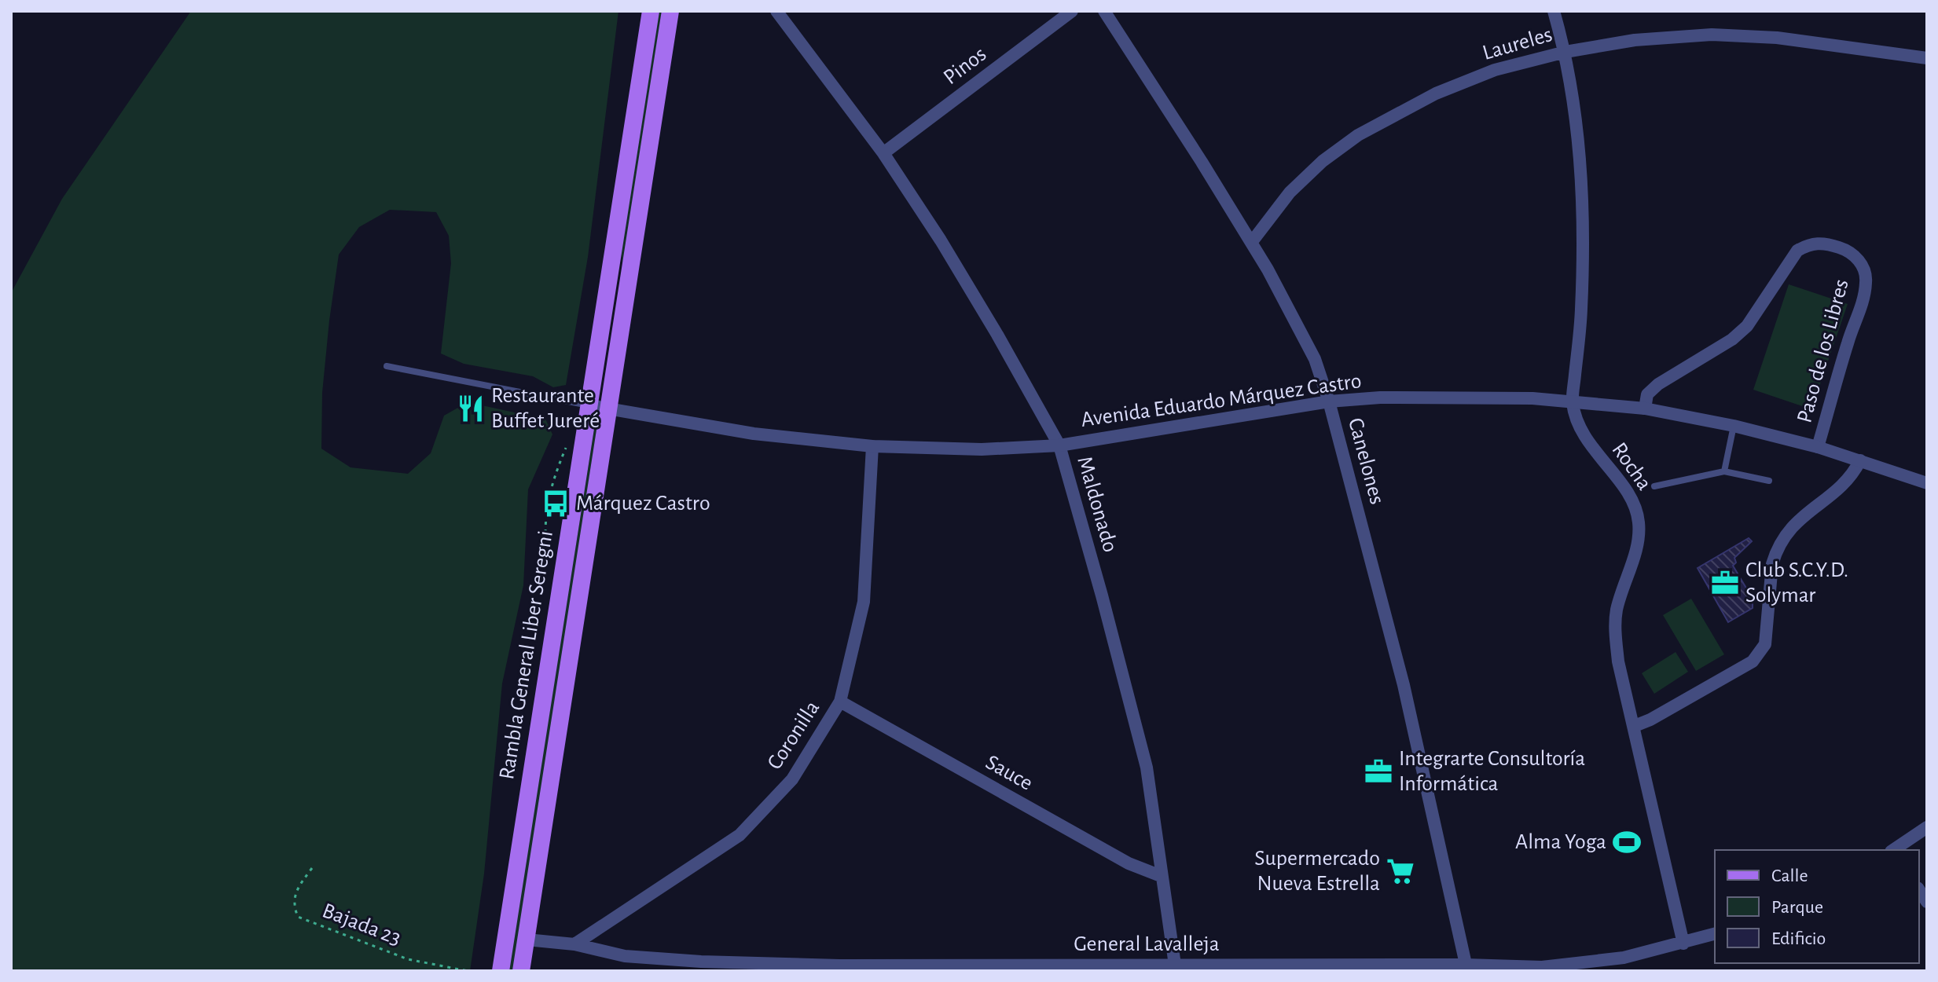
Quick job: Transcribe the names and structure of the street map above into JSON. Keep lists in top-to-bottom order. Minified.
{"streets":{"main road":["Rambla General Liber Seregni"],"street":["Laureles","Pinos","Paso de los Libres","Avenida Eduardo Márquez Castro","Canelones","Rocha","Maldonado","Coronilla","Sauce","General Lavalleja"],"path":["Bajada 23"]},"crossings":[["Laureles","Canelones"],["Laureles","Rocha"],["Pinos","Maldonado"],["Paso de los Libres","Avenida Eduardo Márquez Castro"],["Avenida Eduardo Márquez Castro","Canelones"],["Avenida Eduardo Márquez Castro","Rocha"],["Avenida Eduardo Márquez Castro","Maldonado"],["Avenida Eduardo Márquez Castro","Rambla General Liber Seregni"],["Avenida Eduardo Márquez Castro","Coronilla"],["Canelones","General Lavalleja"],["Rocha","General Lavalleja"],["Maldonado","Sauce"],["Maldonado","General Lavalleja"],["Rambla General Liber Seregni","General Lavalleja"],["Coronilla","Sauce"],["Coronilla","General Lavalleja"]],"places":{"restaurant":["Restaurante Buffet Jureré"],"bus stop":["Márquez Castro"],"office":["Club S.C.Y.D. Solymar","Integrarte Consultoría Informática"],"sports":["Alma Yoga"],"supermarket":["Supermercado Nueva Estrella"]},"legend":["Calle","Parque","Edificio"]}
